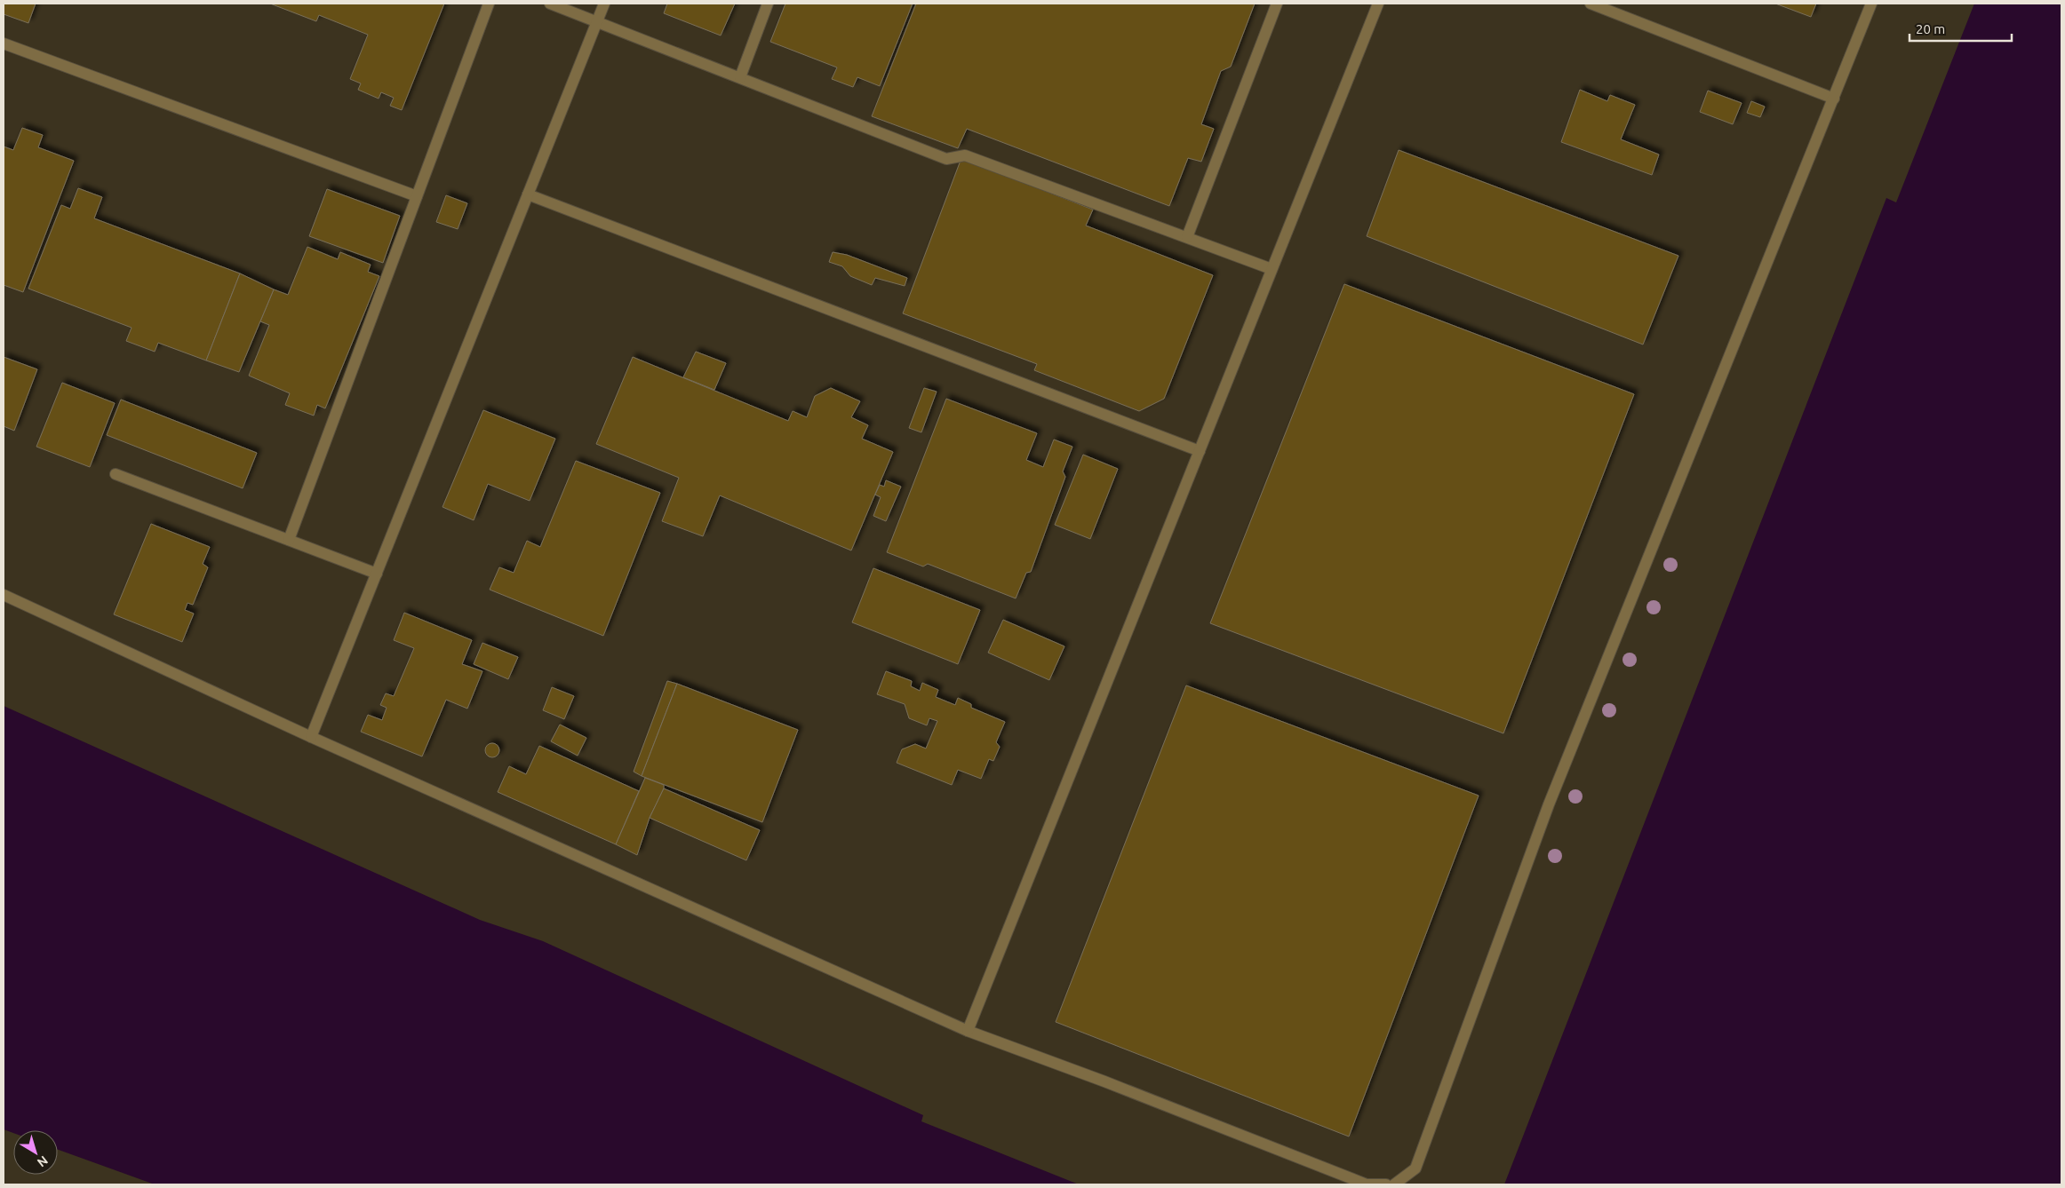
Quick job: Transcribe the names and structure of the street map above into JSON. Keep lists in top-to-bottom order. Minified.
{"scale_bar":"20 m","north":"bottom right"}
